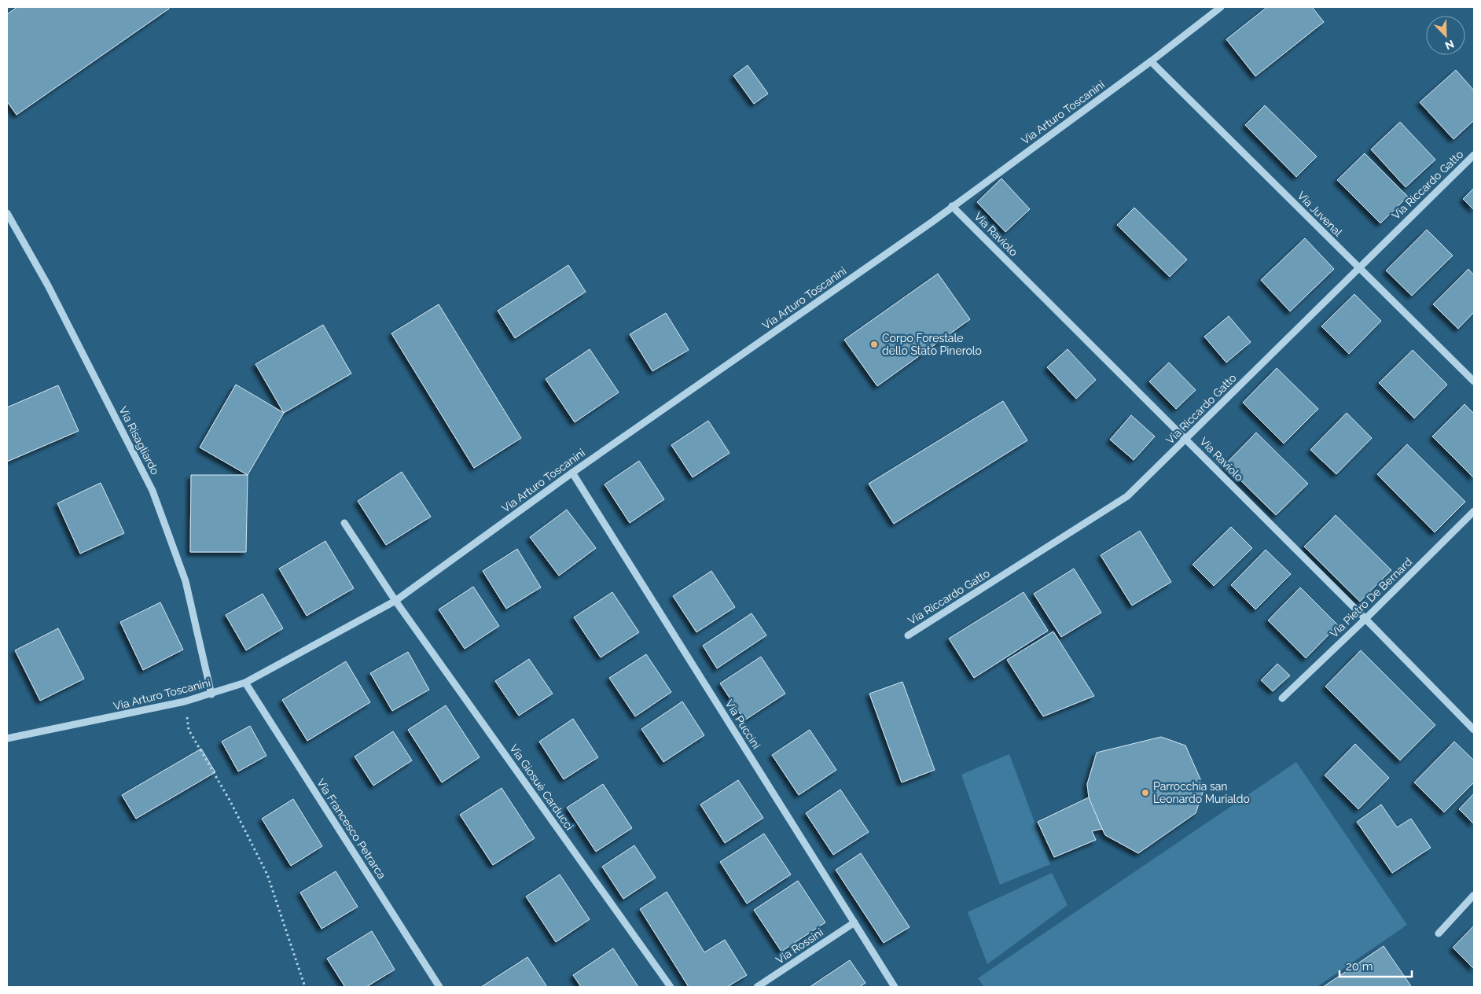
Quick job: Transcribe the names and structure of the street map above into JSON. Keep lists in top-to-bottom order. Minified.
{"streets":{"street":["Via Arturo Toscanini","Via Riccardo Gatto","Via Juvenal","Via Raviolo","Via Risagliardo","Via Pietro De Bernard","Via Puccini","Via Giosuè Carducci","Via Francesco Petrarca","Via Rossini"]},"crossings":[["Via Arturo Toscanini","Via Juvenal"],["Via Arturo Toscanini","Via Raviolo"],["Via Arturo Toscanini","Via Risagliardo"],["Via Arturo Toscanini","Via Puccini"],["Via Arturo Toscanini","Via Giosuè Carducci"],["Via Arturo Toscanini","Via Francesco Petrarca"],["Via Riccardo Gatto","Via Juvenal"],["Via Riccardo Gatto","Via Raviolo"],["Via Raviolo","Via Pietro De Bernard"],["Via Puccini","Via Rossini"]],"places":["Corpo Forestale dello Stato Pinerolo","Parrocchia san Leonardo Murialdo"],"scale_bar":"20 m","north":"bottom right"}
